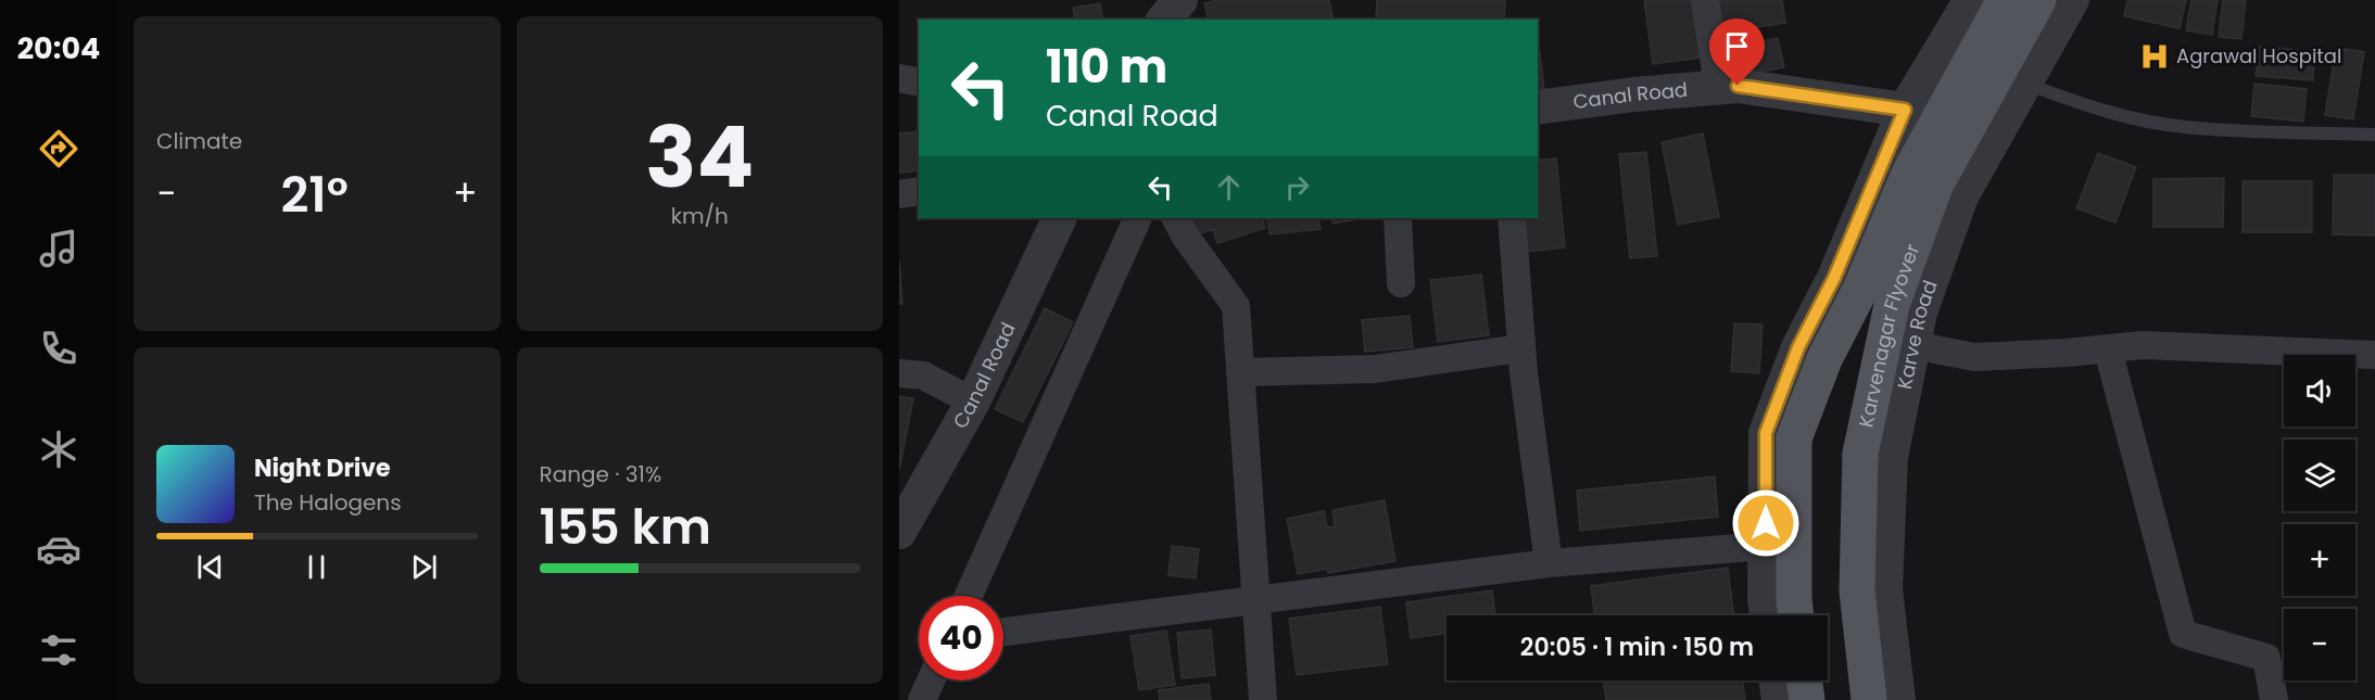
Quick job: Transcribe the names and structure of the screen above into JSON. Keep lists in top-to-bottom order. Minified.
{"streets":{"main road":["Karvenagar Flyover"],"street":["Canal Road","Karve Road"]},"crossings":[["Canal Road","Karve Road"]],"places":{"hospital":["Agrawal Hospital"]},"page":{"tabs":"20:04","tile":["Climate",["34","km/h"],["Range · 31%","155 km"]],"turn":["110 m","Canal Road"],"heat":["−","21°","+"],"map_buttons":["+","−"],"song":["Night Drive","The Halogens"],"limit":"40","trip":"20:05 · 1 min · 150 m"}}
